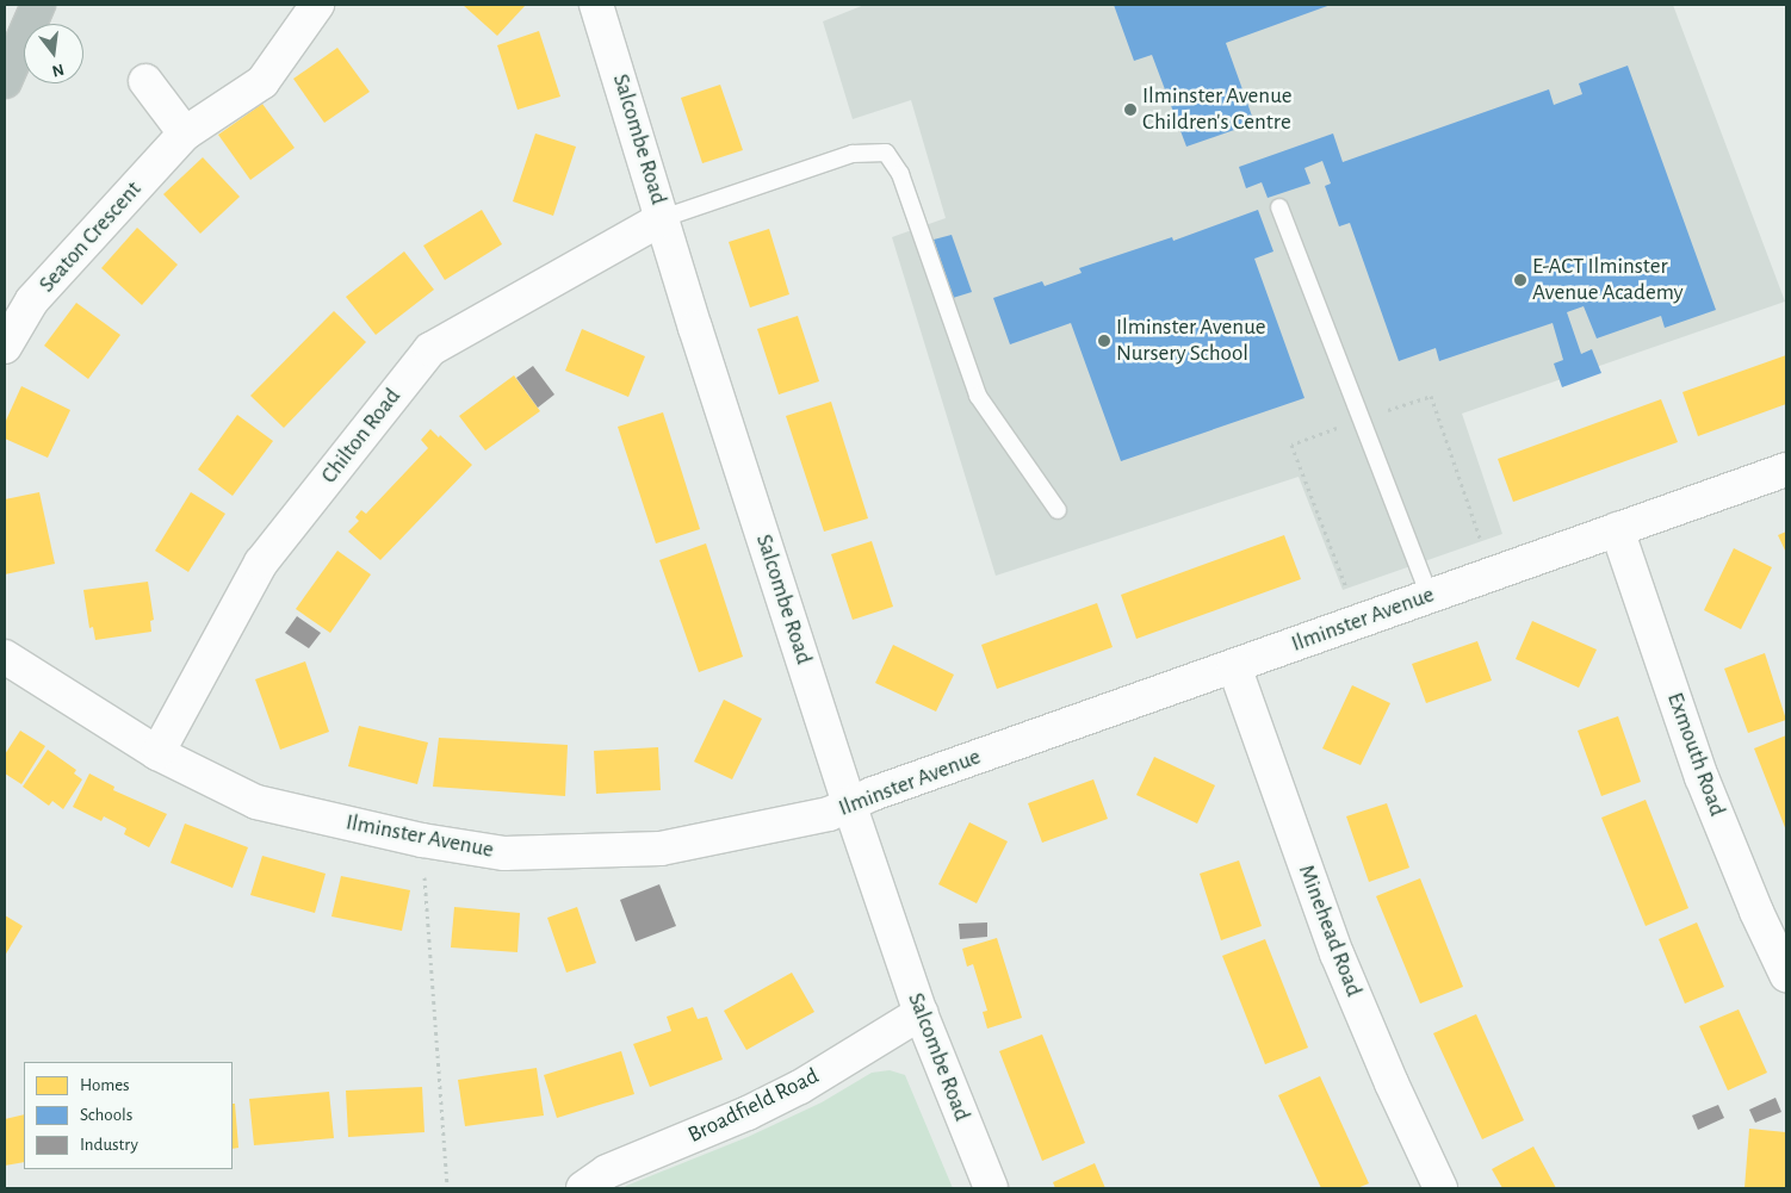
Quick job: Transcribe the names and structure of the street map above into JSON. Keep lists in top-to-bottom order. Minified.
{"streets":{"street":["Salcombe Road","Seaton Crescent","Chilton Road","Ilminster Avenue","Exmouth Road","Minehead Road","Broadfield Road"]},"crossings":[["Salcombe Road","Chilton Road"],["Salcombe Road","Ilminster Avenue"],["Salcombe Road","Broadfield Road"],["Chilton Road","Ilminster Avenue"],["Ilminster Avenue","Exmouth Road"],["Ilminster Avenue","Minehead Road"]],"places":["Ilminster Avenue Children's Centre","E-ACT Ilminster Avenue Academy","Ilminster Avenue Nursery School"],"legend":["Homes","Schools","Industry"],"north":"bottom"}
